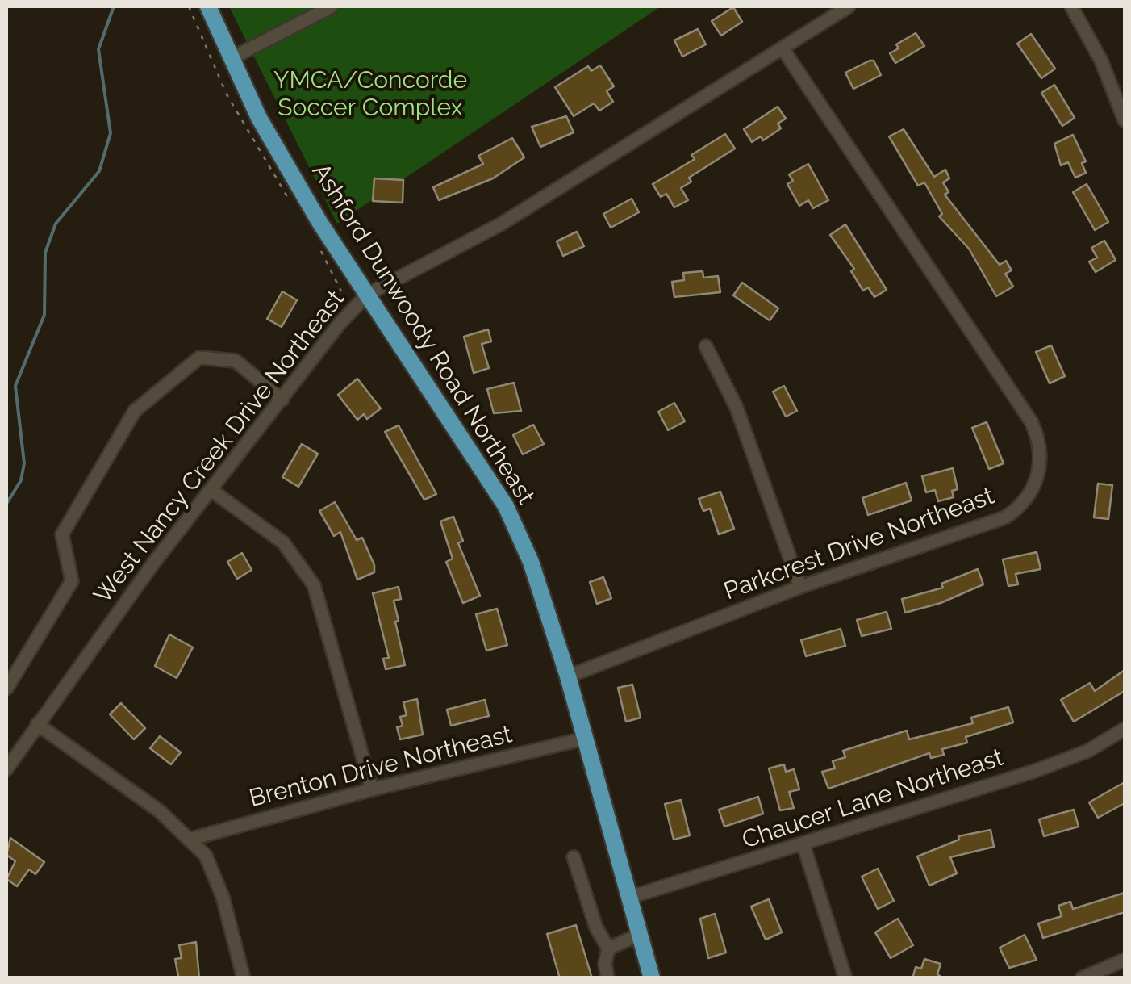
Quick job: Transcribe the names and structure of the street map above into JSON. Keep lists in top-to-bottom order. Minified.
{"streets":{"main road":["Ashford Dunwoody Road Northeast"],"street":["West Nancy Creek Drive Northeast","Parkcrest Drive Northeast","Brenton Drive Northeast","Chaucer Lane Northeast"]},"crossings":[["Ashford Dunwoody Road Northeast","West Nancy Creek Drive Northeast"],["Ashford Dunwoody Road Northeast","Parkcrest Drive Northeast"],["Ashford Dunwoody Road Northeast","Brenton Drive Northeast"],["Ashford Dunwoody Road Northeast","Chaucer Lane Northeast"],["West Nancy Creek Drive Northeast","Parkcrest Drive Northeast"]],"parks":["YMCA/Concorde Soccer Complex"]}
